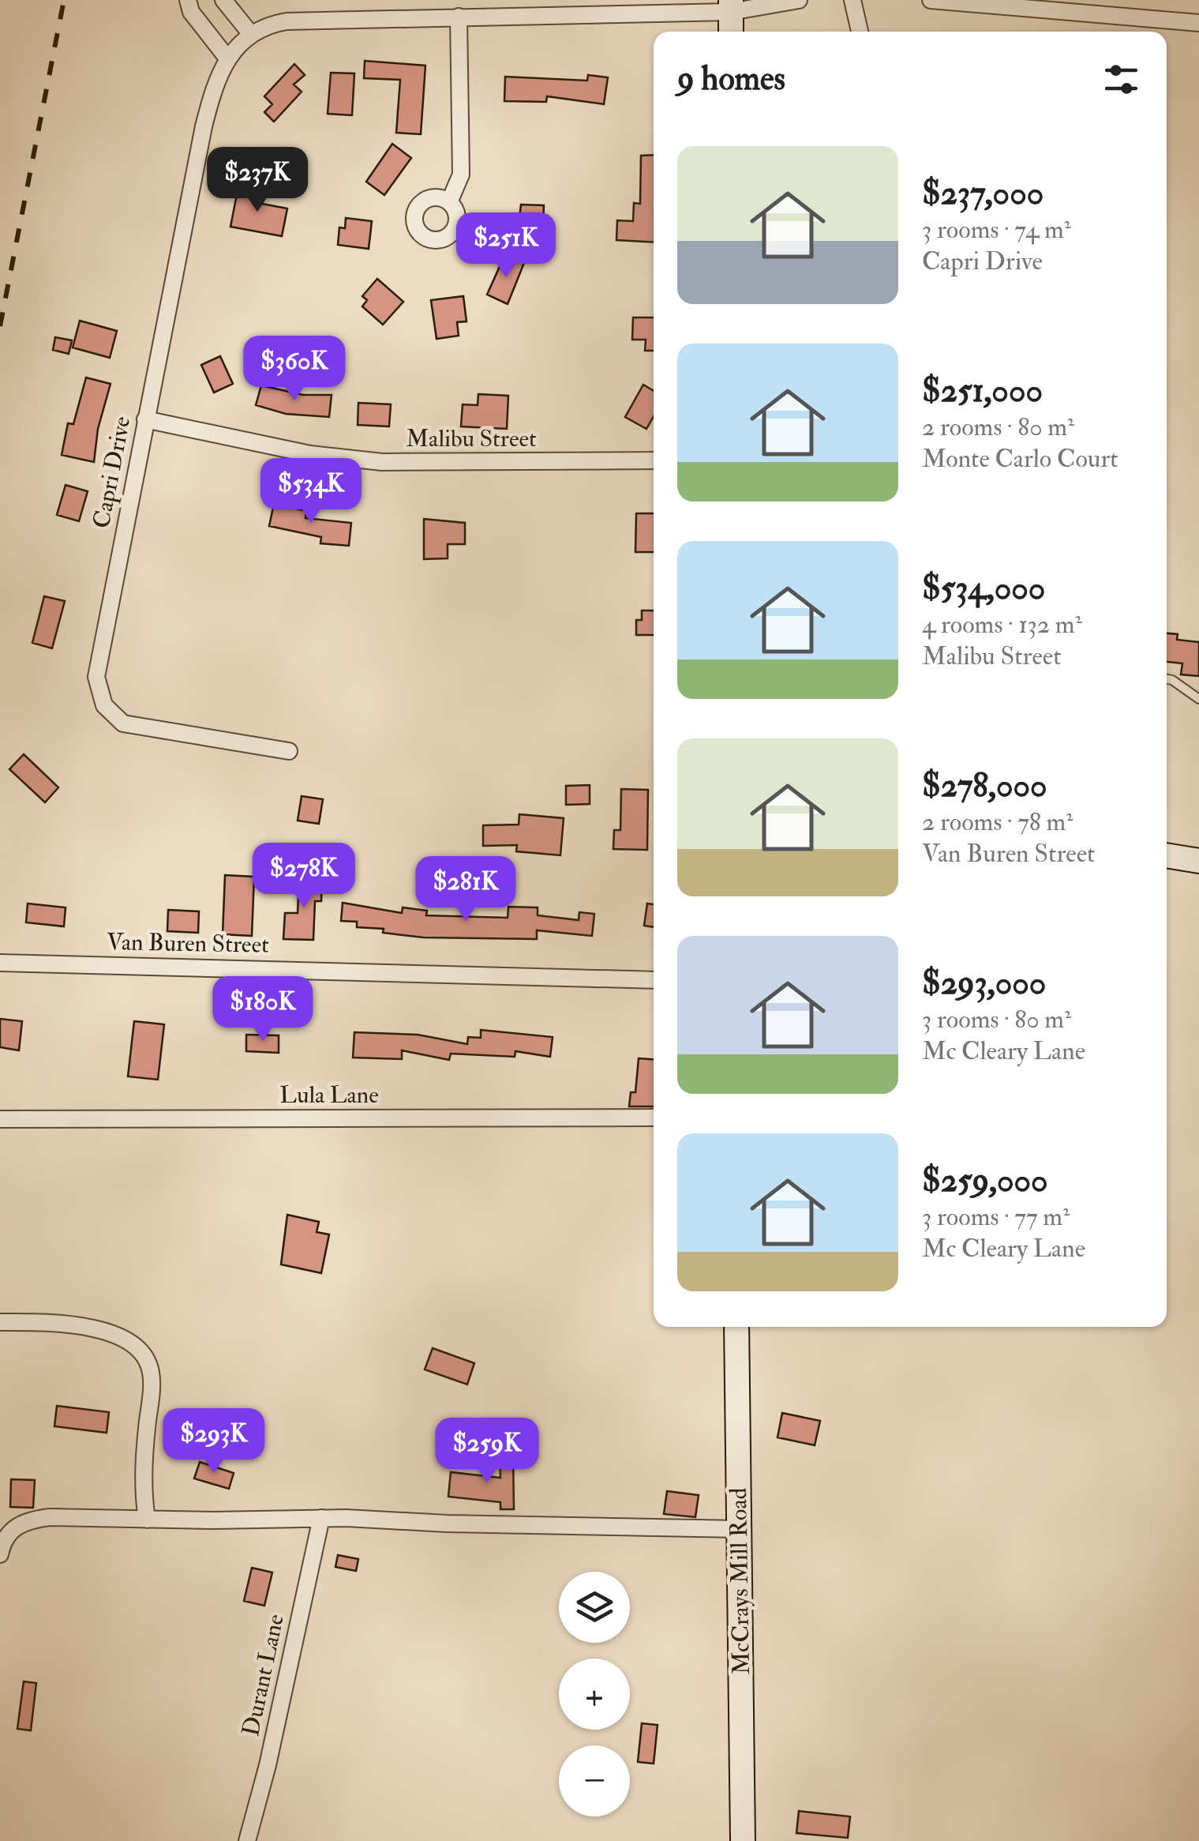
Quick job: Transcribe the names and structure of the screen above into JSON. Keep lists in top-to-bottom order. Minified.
{"streets":{"street":["Malibu Street","Capri Drive","Van Buren Street","Lula Lane","McCrays Mill Road","Durant Lane"]},"crossings":[["Malibu Street","Capri Drive"]],"page":{"heading":"9 homes","list":[{"name":"$237,000","note":"3 rooms · 74 m² · Capri Drive"},{"name":"$251,000","note":"2 rooms · 80 m² · Monte Carlo Court"},{"name":"$534,000","note":"4 rooms · 132 m² · Malibu Street"},{"name":"$278,000","note":"2 rooms · 78 m² · Van Buren Street"},{"name":"$293,000","note":"3 rooms · 80 m² · Mc Cleary Lane"},{"name":"$259,000","note":"3 rooms · 77 m² · Mc Cleary Lane"}],"price":["$237K","$251K","$360K","$534K","$278K","$281K","$180K","$293K","$259K"],"map_buttons":["+","−"]}}
